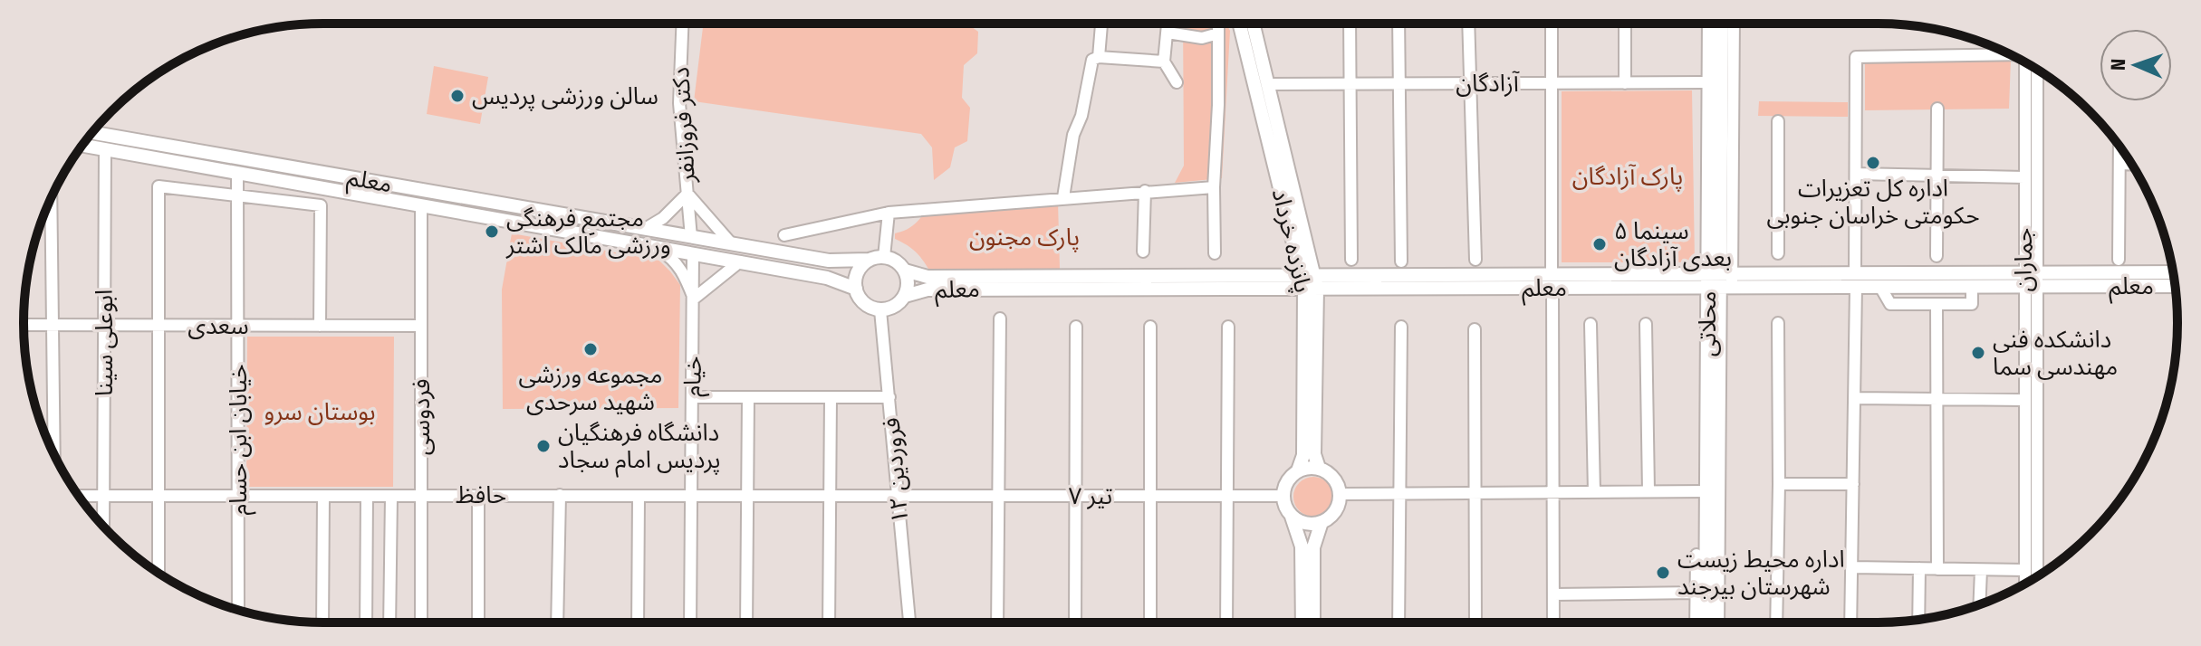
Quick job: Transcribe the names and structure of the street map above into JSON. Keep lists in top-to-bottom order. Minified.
{"streets":{"main road":["معلم","پانزده خرداد","محلاتی"],"street":["آزادگان","دکتر فروزانفر","جماران","سعدی","ابوعلی سینا","خیام","فردوسی","خیابان ابن حسام","۱۲ فروردین","حافظ","۷ تیر"]},"crossings":[["آزادگان","پانزده خرداد"],["آزادگان","محلاتی"],["دکتر فروزانفر","معلم"],["معلم","پانزده خرداد"],["معلم","جماران"],["معلم","محلاتی"],["معلم","ابوعلی سینا"],["معلم","خیام"],["معلم","فردوسی"],["معلم","خیابان ابن حسام"],["معلم","۱۲ فروردین"],["پانزده خرداد","۷ تیر"],["سعدی","ابوعلی سینا"],["سعدی","فردوسی"],["سعدی","خیابان ابن حسام"],["ابوعلی سینا","حافظ"],["خیام","حافظ"],["فردوسی","حافظ"],["خیابان ابن حسام","حافظ"],["۱۲ فروردین","حافظ"],["۱۲ فروردین","۷ تیر"],["حافظ","۷ تیر"]],"parks":["پارک آزادگان","پارک مجنون","بوستان سرو"],"places":["سالن ورزشی پردیس","اداره کل تعزیرات حکومتی خراسان جنوبی","مجتمع فرهنگی ورزشی مالک اشتر","سینما ۵ بعدی آزادگان","مجموعه ورزشی شهید سرحدی","دانشکده فنی مهندسی سما","دانشگاه فرهنگیان پردیس امام سجاد","اداره محیط زیست شهرستان بیرجند"],"north":"left"}
